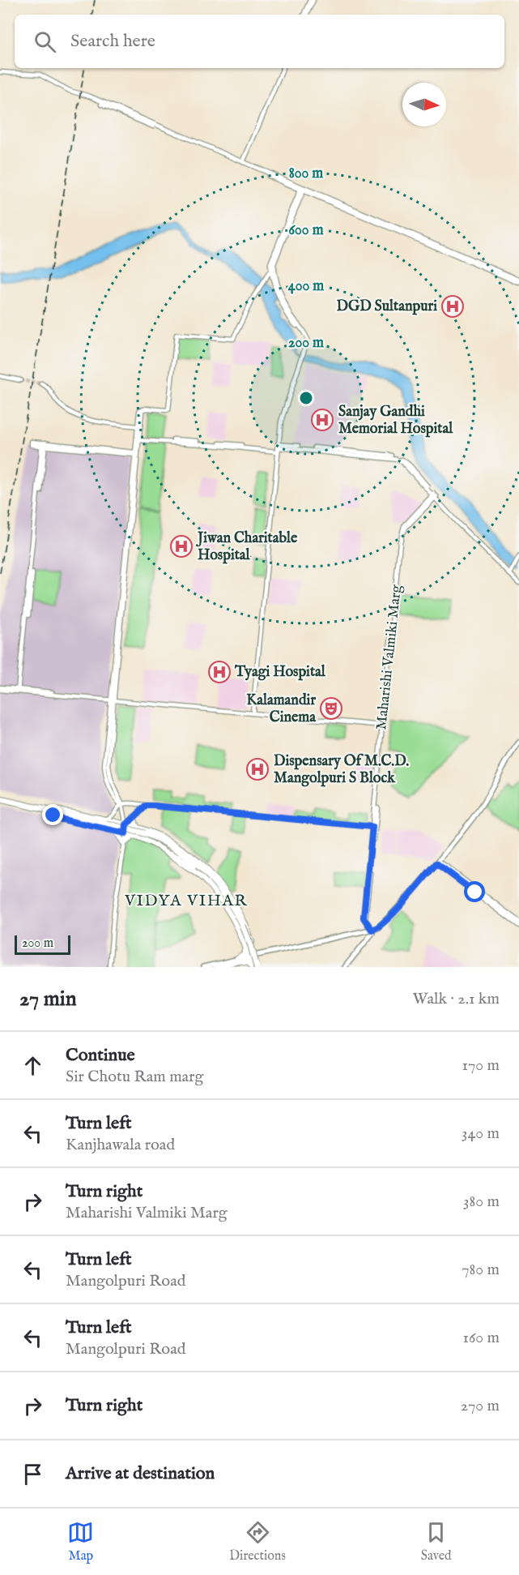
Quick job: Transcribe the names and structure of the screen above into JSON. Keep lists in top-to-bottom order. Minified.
{"streets":{"street":["Maharishi Valmiki Marg"]},"districts":["VIDYA VIHAR"],"places":{"hospital":["DGD Sultanpuri","Sanjay Gandhi Memorial Hospital","Jiwan Charitable Hospital","Tyagi Hospital","Dispensary Of M.C.D. Mangolpuri S Block"],"theatre":["Kalamandir Cinema"]},"scale_bar":"200 m","north":"right","page":{"search":"Search here","scale":"200 m","heading":["27 min","Walk · 2.1 km"],"list":[["Continue","Sir Chotu Ram marg","170 m"],["Turn left","Kanjhawala road","340 m"],["Turn right","Maharishi Valmiki Marg","380 m"],["Turn left","Mangolpuri Road","780 m"],["Turn left","Mangolpuri Road","160 m"],["Turn right","270 m"],"Arrive at destination"],"nav":["Map","Directions","Saved"]},"rings":["800 m","600 m","400 m","200 m"]}
